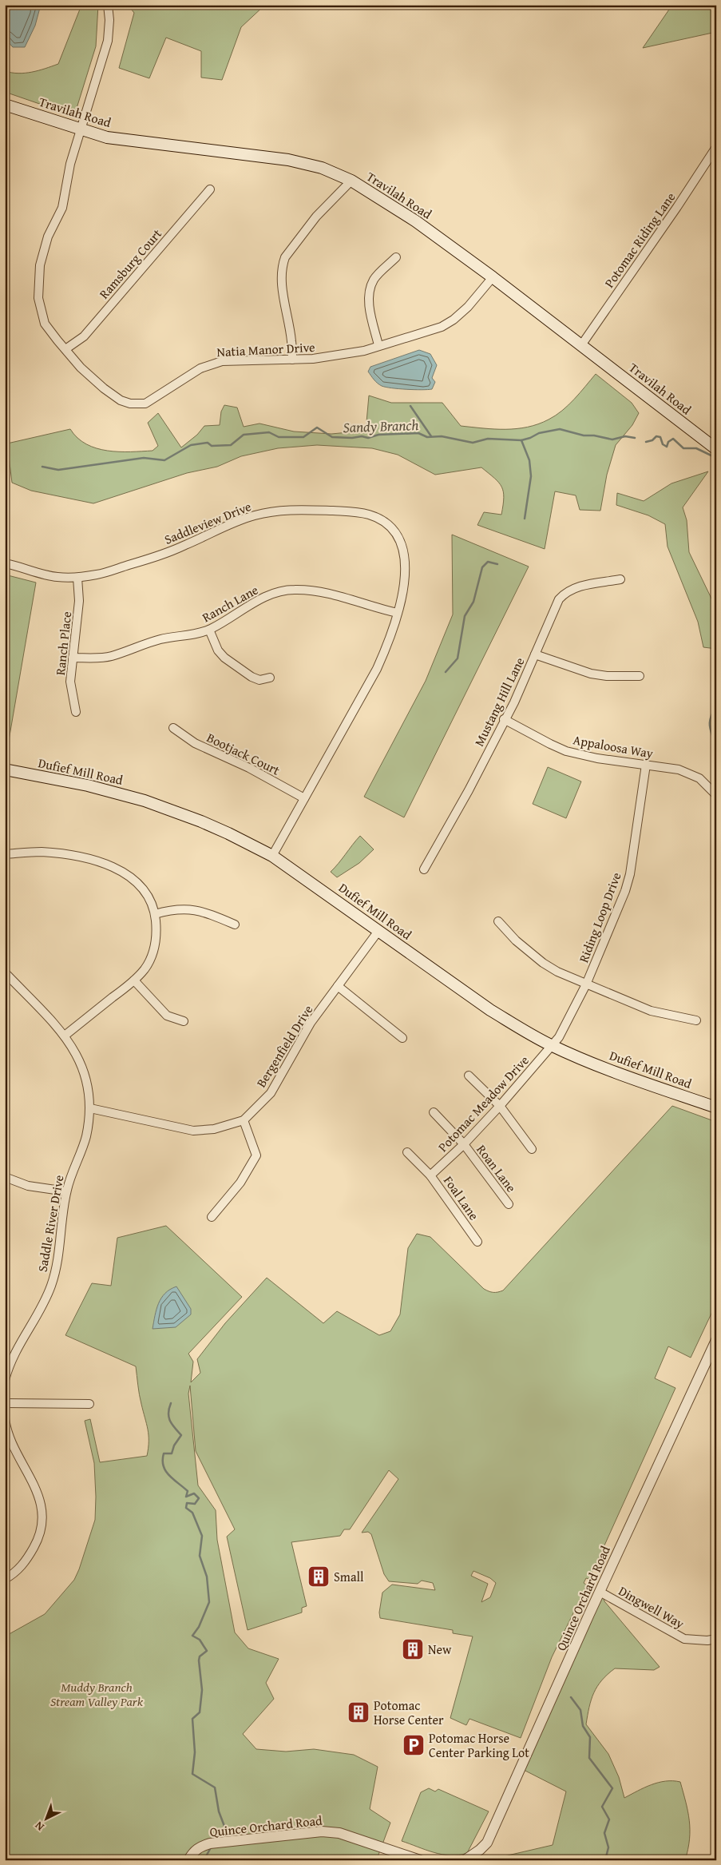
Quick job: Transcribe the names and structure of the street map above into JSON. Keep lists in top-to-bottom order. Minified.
{"streets":{"main road":["Travilah Road","Dufief Mill Road"],"street":["Potomac Riding Lane","Ramsburg Court","Natia Manor Drive","Saddleview Drive","Ranch Lane","Ranch Place","Mustang Hill Lane","Appaloosa Way","Bootjack Court","Riding Loop Drive","Bergenfield Drive","Potomac Meadow Drive","Roan Lane","Foal Lane","Saddle River Drive","Quince Orchard Road","Dingwell Way"]},"crossings":[["Travilah Road","Potomac Riding Lane"],["Travilah Road","Natia Manor Drive"],["Ramsburg Court","Natia Manor Drive"],["Saddleview Drive","Ranch Lane"],["Saddleview Drive","Ranch Place"],["Saddleview Drive","Bootjack Court"],["Saddleview Drive","Dufief Mill Road"],["Ranch Lane","Ranch Place"],["Mustang Hill Lane","Appaloosa Way"],["Appaloosa Way","Riding Loop Drive"],["Dufief Mill Road","Riding Loop Drive"],["Dufief Mill Road","Bergenfield Drive"],["Dufief Mill Road","Potomac Meadow Drive"],["Riding Loop Drive","Potomac Meadow Drive"],["Bergenfield Drive","Saddle River Drive"],["Potomac Meadow Drive","Roan Lane"],["Potomac Meadow Drive","Foal Lane"],["Quince Orchard Road","Dingwell Way"]],"water":["Sandy Branch"],"parks":["Muddy Branch Stream Valley Park"],"places":{"building":["Small","New","Potomac Horse Center"],"parking":["Potomac Horse Center Parking Lot"]},"north":"bottom left"}
